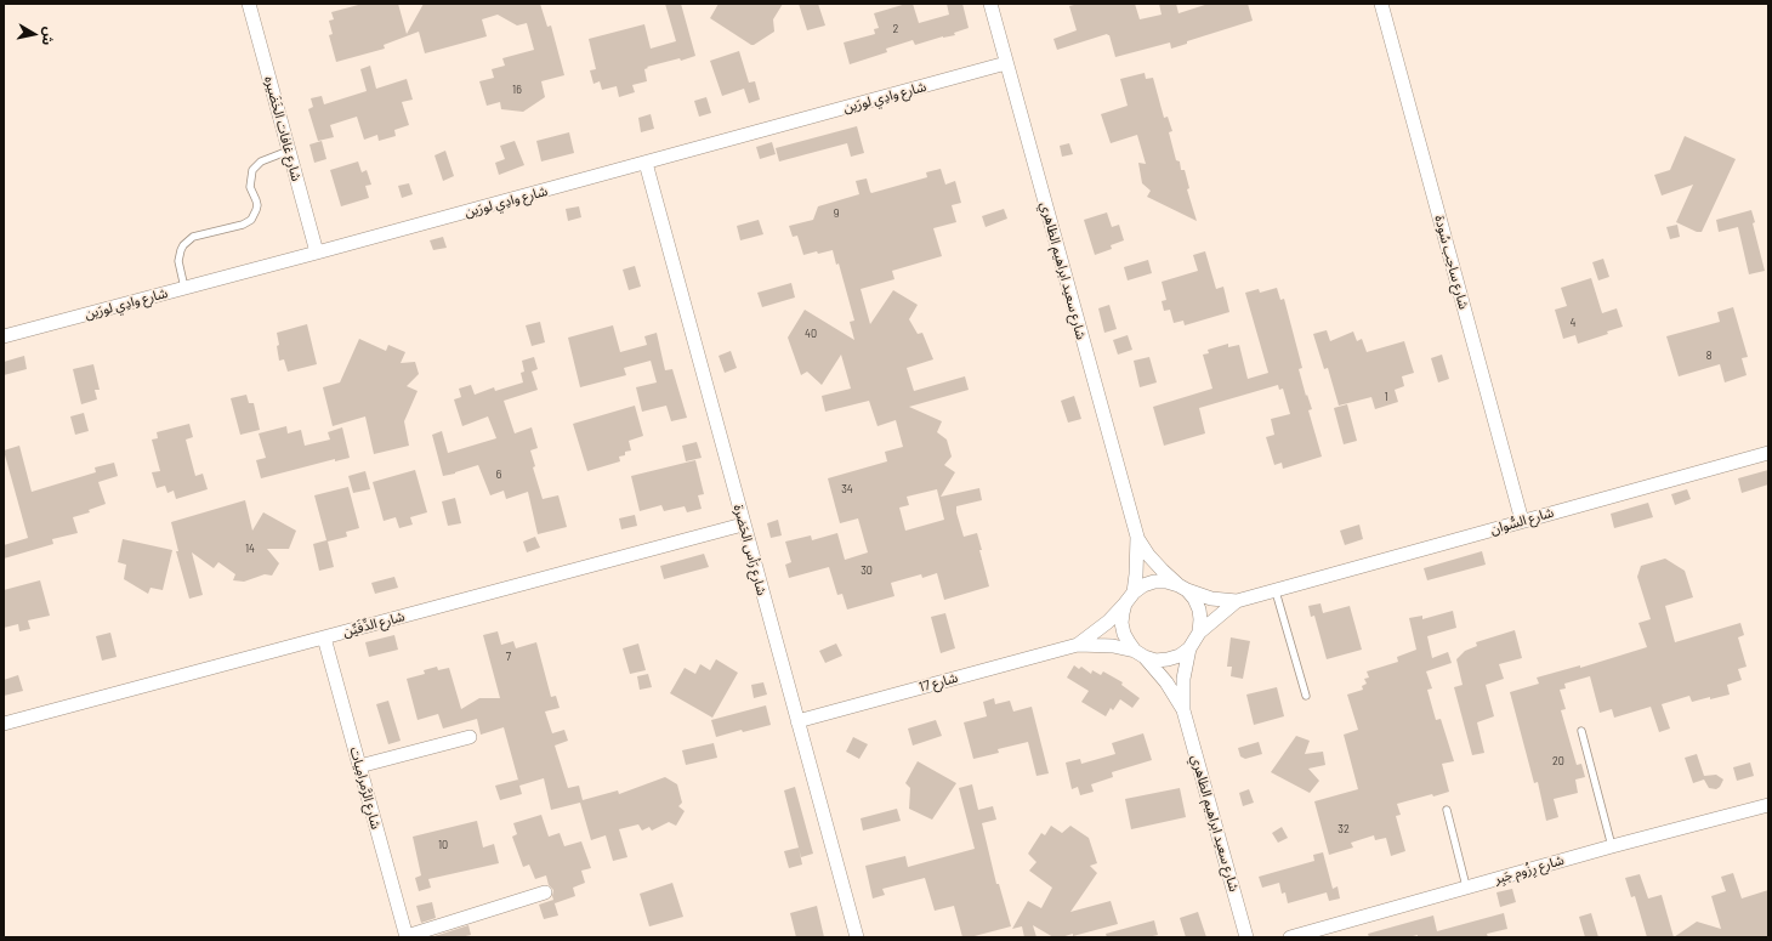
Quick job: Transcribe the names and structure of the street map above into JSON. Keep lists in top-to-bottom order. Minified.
{"streets":{"street":["شارع وادِي لورَين","شارع غافات الخَضَيره","شارع ساحِب سُودة","شارع سعيد ابراهيم الظاهري","شارع السُّوان","شارع رَأس الحَضرة","شارع الدِّفَيِّن","شارع 17","شارع الرَّمرامِيات","شارع رِزُوم جَبِر"]},"crossings":[["شارع وادِي لورَين","شارع غافات الخَضَيره"],["شارع وادِي لورَين","شارع سعيد ابراهيم الظاهري"],["شارع وادِي لورَين","شارع رَأس الحَضرة"],["شارع ساحِب سُودة","شارع السُّوان"],["شارع سعيد ابراهيم الظاهري","شارع السُّوان"],["شارع سعيد ابراهيم الظاهري","شارع 17"],["شارع السُّوان","شارع 17"],["شارع رَأس الحَضرة","شارع الدِّفَيِّن"],["شارع رَأس الحَضرة","شارع 17"],["شارع الدِّفَيِّن","شارع الرَّمرامِيات"]],"house_numbers":["2","16","9","4","40","8","1","6","34","14","30","7","20","32","10"],"north":"right"}
